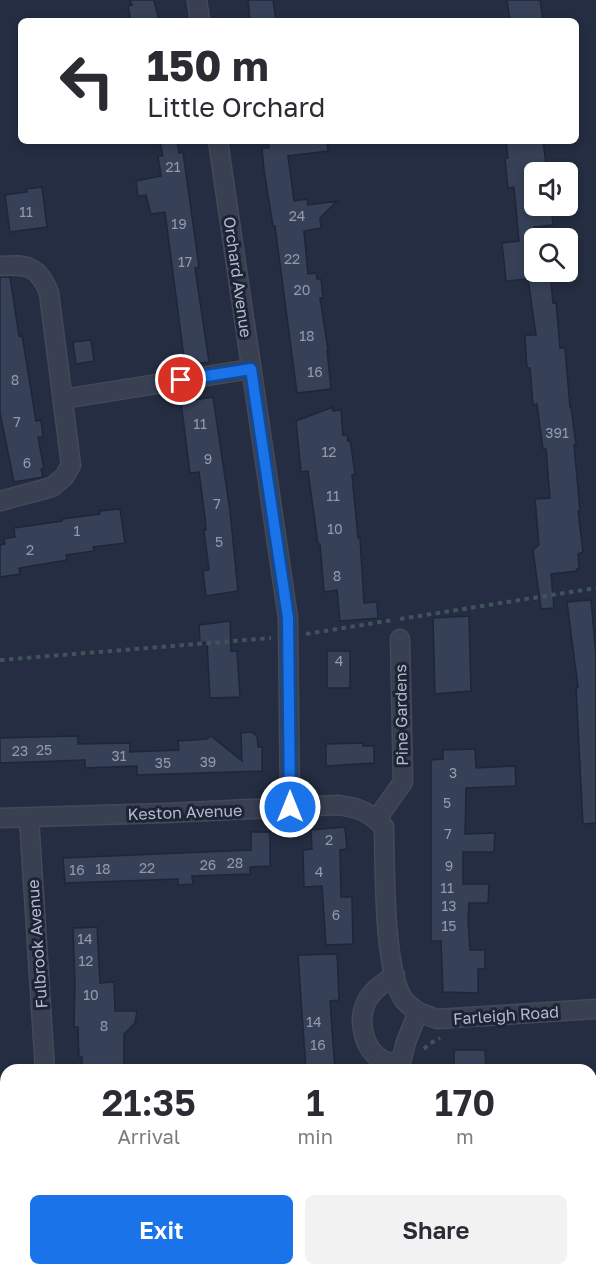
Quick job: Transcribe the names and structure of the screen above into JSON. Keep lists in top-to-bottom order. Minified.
{"streets":{"street":["Orchard Avenue","Pine Gardens","Keston Avenue","Fulbrook Avenue","Farleigh Road"]},"crossings":[["Orchard Avenue","Keston Avenue"],["Pine Gardens","Keston Avenue"],["Keston Avenue","Fulbrook Avenue"]],"house_numbers":["21","11","24","19","22","17","20","18","16","8","7","11","391","12","9","6","11","7","10","1","5","2","8","4","25","23","31","39","35","3","5","7","2","28","26","9","22","18","16","4","11","13","6","15","14","12","10","14","8","16"],"page":{"turn":["150 m","Little Orchard"],"eta":["21:35","Arrival","1","min","170","m"],"buttons":["Exit","Share"]}}
